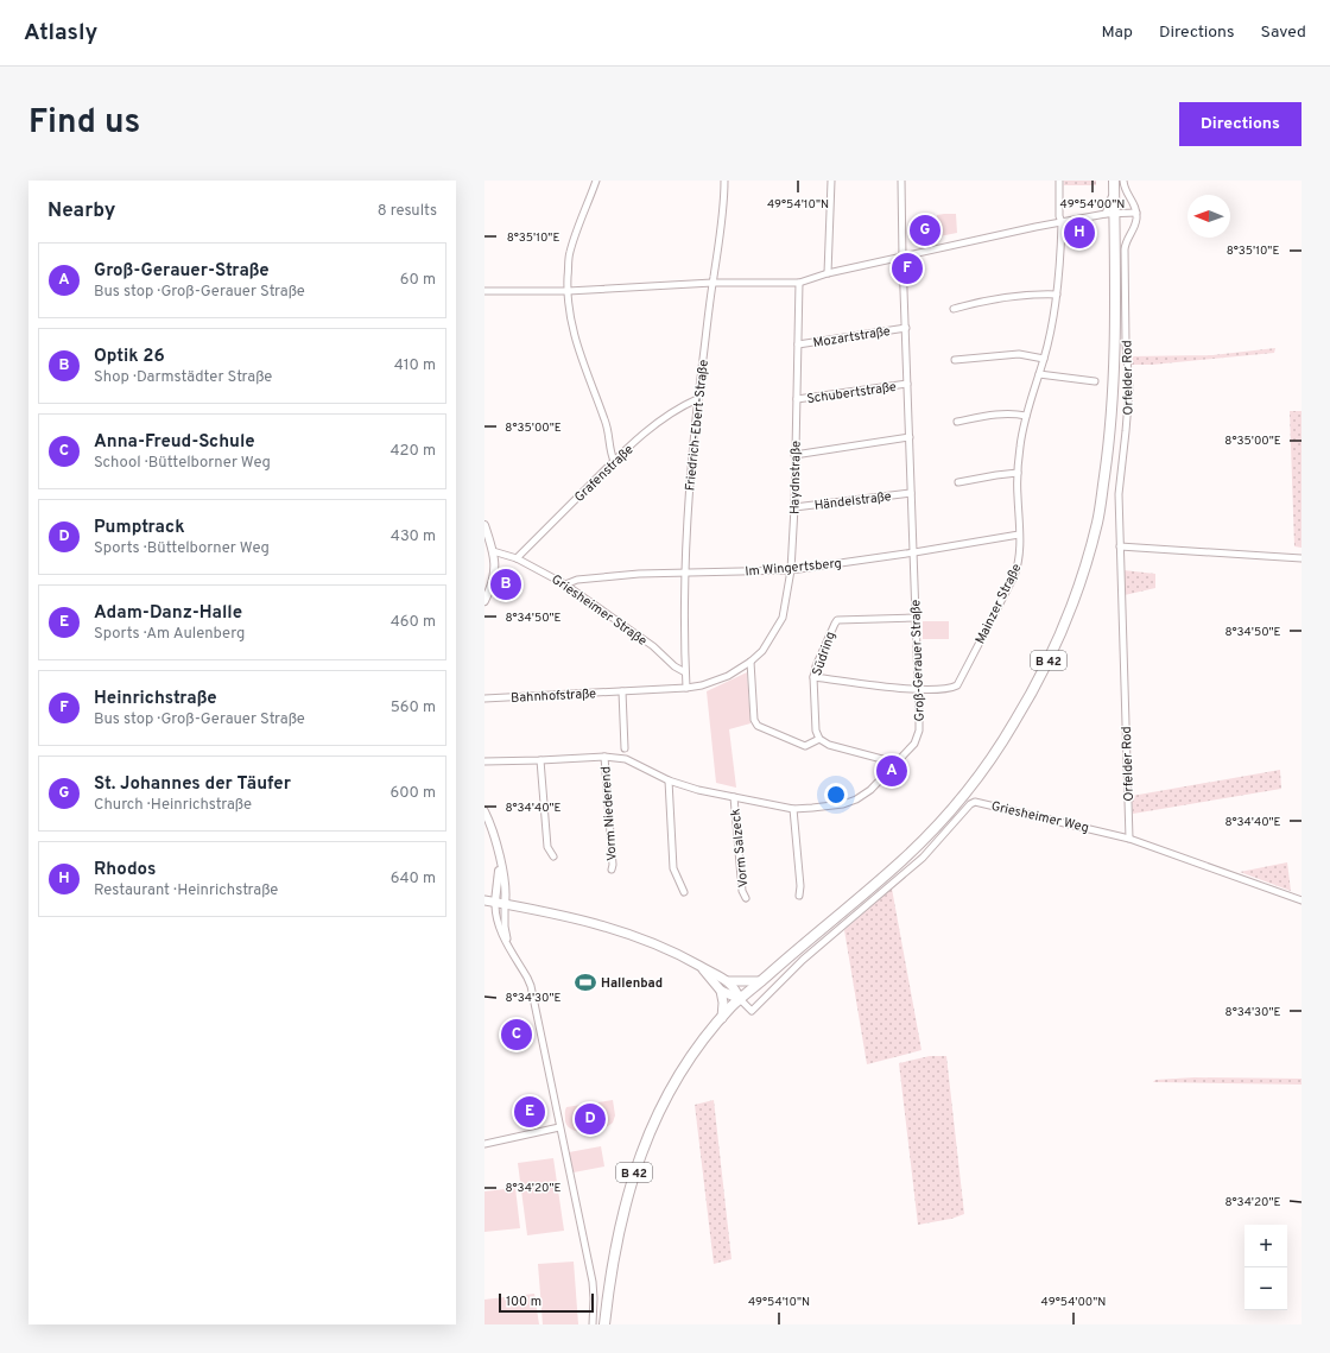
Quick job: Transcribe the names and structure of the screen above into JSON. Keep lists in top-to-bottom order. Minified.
{"streets":{"main road":["B 42"],"street":["Mozartstraße","Orfelder Rod","Schubertstraße","Friedrich-Ebert-Straße","Grafenstraße","Haydnstraße","Händelstraße","Im Wingertsberg","Mainzer Straße","Griesheimer Straße","Südring","Groß-Gerauer Straße","Bahnhofstraße","Vorm Niederend","Griesheimer Weg","Vorm Salzeck"]},"crossings":[["Mozartstraße","Haydnstraße"],["Mozartstraße","Groß-Gerauer Straße"],["Orfelder Rod","Griesheimer Weg"],["Schubertstraße","Haydnstraße"],["Schubertstraße","Groß-Gerauer Straße"],["Friedrich-Ebert-Straße","Grafenstraße"],["Friedrich-Ebert-Straße","Im Wingertsberg"],["Friedrich-Ebert-Straße","Griesheimer Straße"],["Grafenstraße","Griesheimer Straße"],["Haydnstraße","Händelstraße"],["Haydnstraße","Im Wingertsberg"],["Haydnstraße","Bahnhofstraße"],["Händelstraße","Groß-Gerauer Straße"],["Im Wingertsberg","Mainzer Straße"],["Im Wingertsberg","Griesheimer Straße"],["Im Wingertsberg","Groß-Gerauer Straße"],["Mainzer Straße","Südring"],["Mainzer Straße","Groß-Gerauer Straße"],["Südring","Groß-Gerauer Straße"],["Groß-Gerauer Straße","Vorm Niederend"],["Groß-Gerauer Straße","Vorm Salzeck"],["B 42","Griesheimer Weg"]],"places":{"sports":["Hallenbad"]},"scale_bar":"100 m","north":"left","page":{"header":"Atlasly","nav":["Map","Directions","Saved"],"title":"Find us","buttons":"Directions","heading":["Nearby","8 results"],"pins":["G","H","F","B","A","C","E","D"],"list":[{"mark":"A","name":"Groß-Gerauer-Straße","note":"Bus stop · Groß-Gerauer Straße","value":"60 m"},{"mark":"B","name":"Optik 26","note":"Shop · Darmstädter Straße","value":"410 m"},{"mark":"C","name":"Anna-Freud-Schule","note":"School · Büttelborner Weg","value":"420 m"},{"mark":"D","name":"Pumptrack","note":"Sports · Büttelborner Weg","value":"430 m"},{"mark":"E","name":"Adam-Danz-Halle","note":"Sports · Am Aulenberg","value":"460 m"},{"mark":"F","name":"Heinrichstraße","note":"Bus stop · Groß-Gerauer Straße","value":"560 m"},{"mark":"G","name":"St. Johannes der Täufer","note":"Church · Heinrichstraße","value":"600 m"},{"mark":"H","name":"Rhodos","note":"Restaurant · Heinrichstraße","value":"640 m"}],"map_buttons":["+","−"],"scale":"100 m"},"coordinates":["49°54'10\"N","49°54'00\"N","8°35'10\"E","8°35'00\"E","8°34'50\"E","8°34'40\"E","8°34'30\"E","8°34'20\"E"]}
